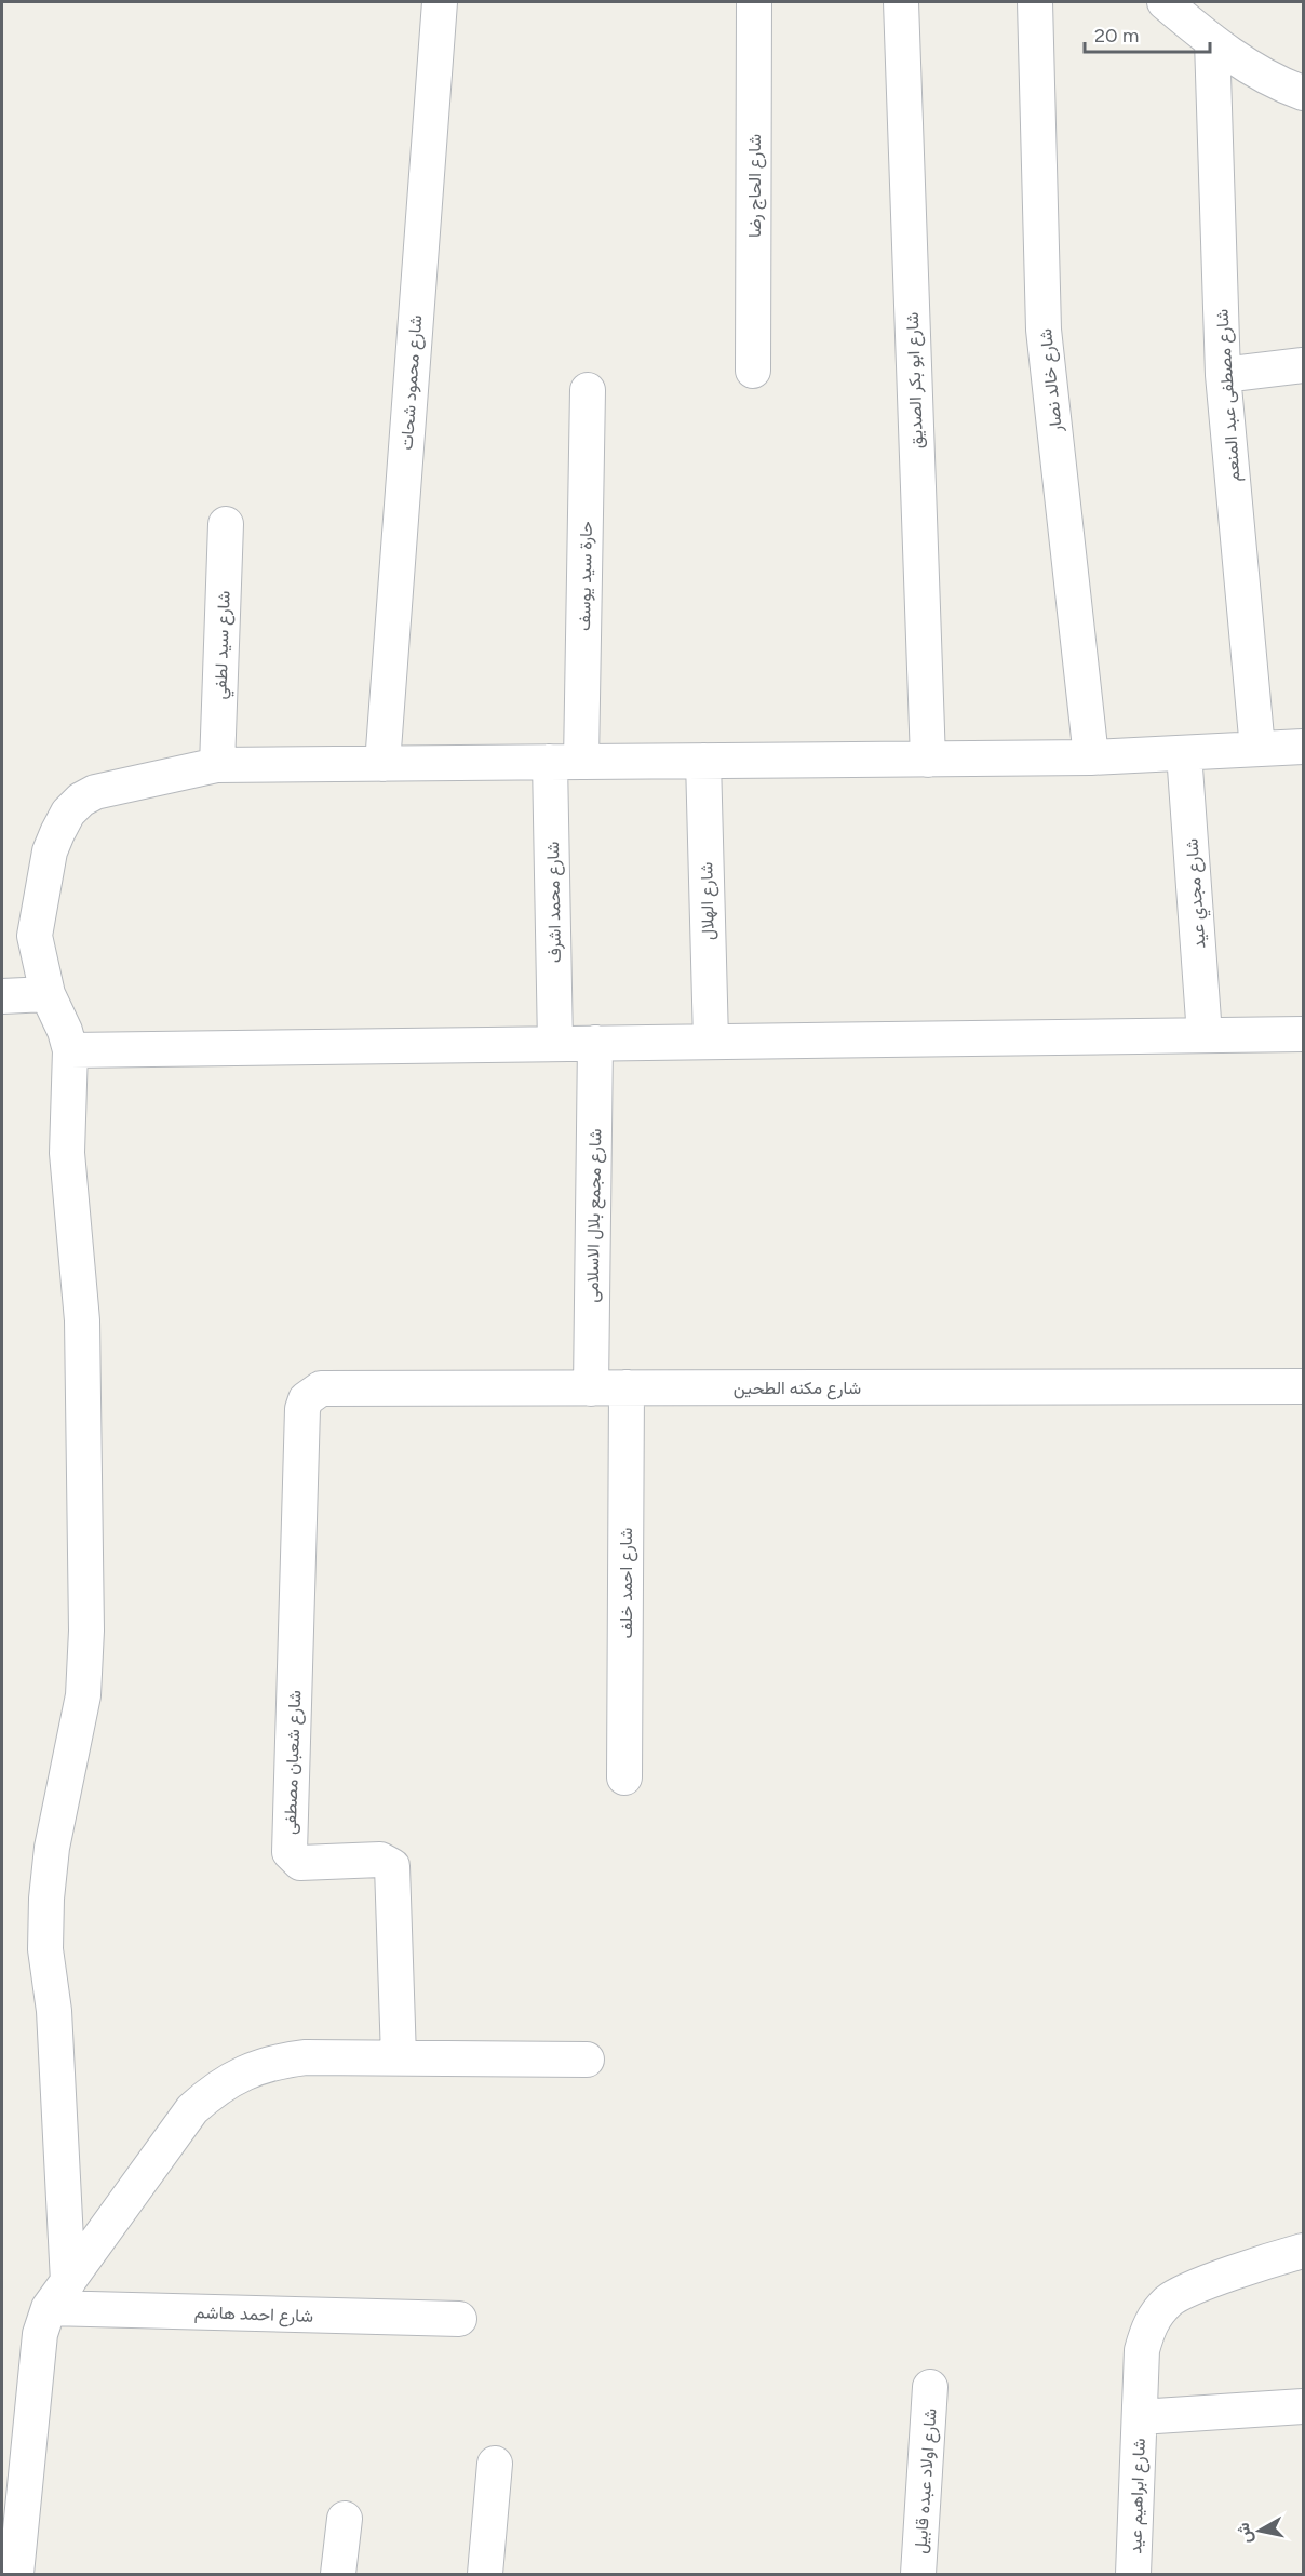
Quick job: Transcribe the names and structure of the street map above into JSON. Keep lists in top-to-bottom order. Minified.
{"streets":{"street":["شارع الحاج رضا","شارع ابو بكر الصديق","شارع خالد نصار","شارع محمود شحات","شارع مصطفى عبد المنعم","حارة سيد يوسف","شارع سيد لطفي","شارع مجدي عيد","شارع الهلال","شارع محمد اشرف","شارع مجمع بلال الاسلامى","شارع مكنه الطحين","شارع احمد خلف","شارع شعبان مصطفى","شارع احمد هاشم","شارع اولاد عبده قابيل","شارع ابراهيم عيد"]},"crossings":[["حارة سيد يوسف","شارع محمد اشرف"],["شارع مجمع بلال الاسلامى","شارع مكنه الطحين"],["شارع مكنه الطحين","شارع احمد خلف"],["شارع مكنه الطحين","شارع شعبان مصطفى"]],"scale_bar":"20 m","north":"left"}
